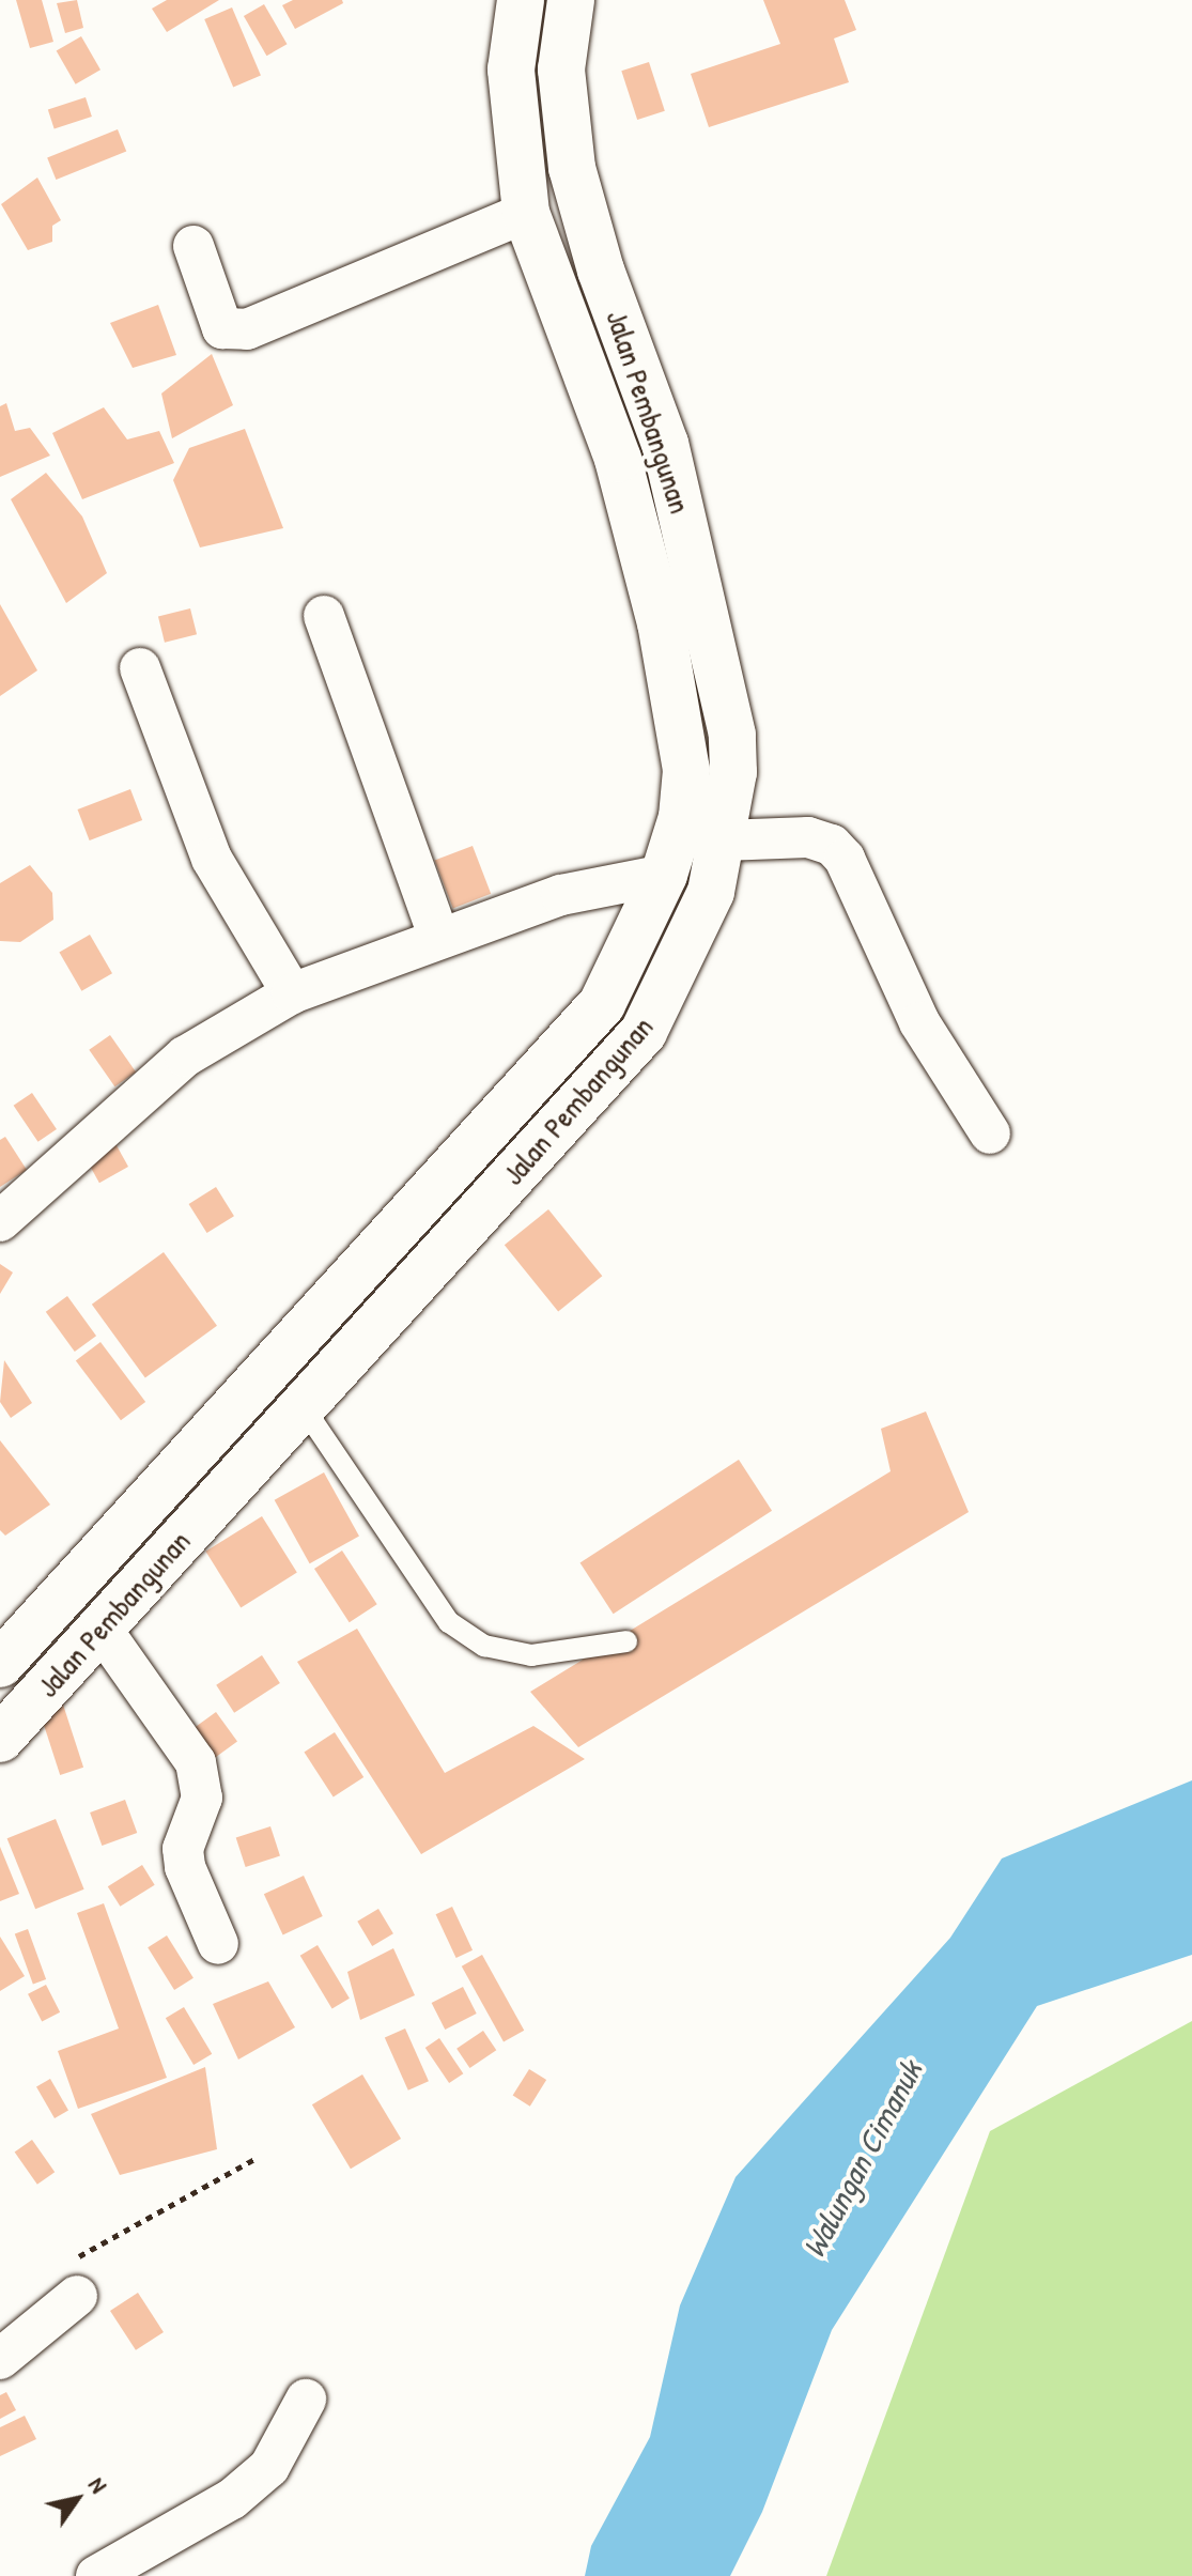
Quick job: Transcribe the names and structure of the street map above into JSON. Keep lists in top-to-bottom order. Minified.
{"streets":{"main road":["Jalan Pembangunan"]},"water":["Walungan Cimanuk"],"north":"top right"}
